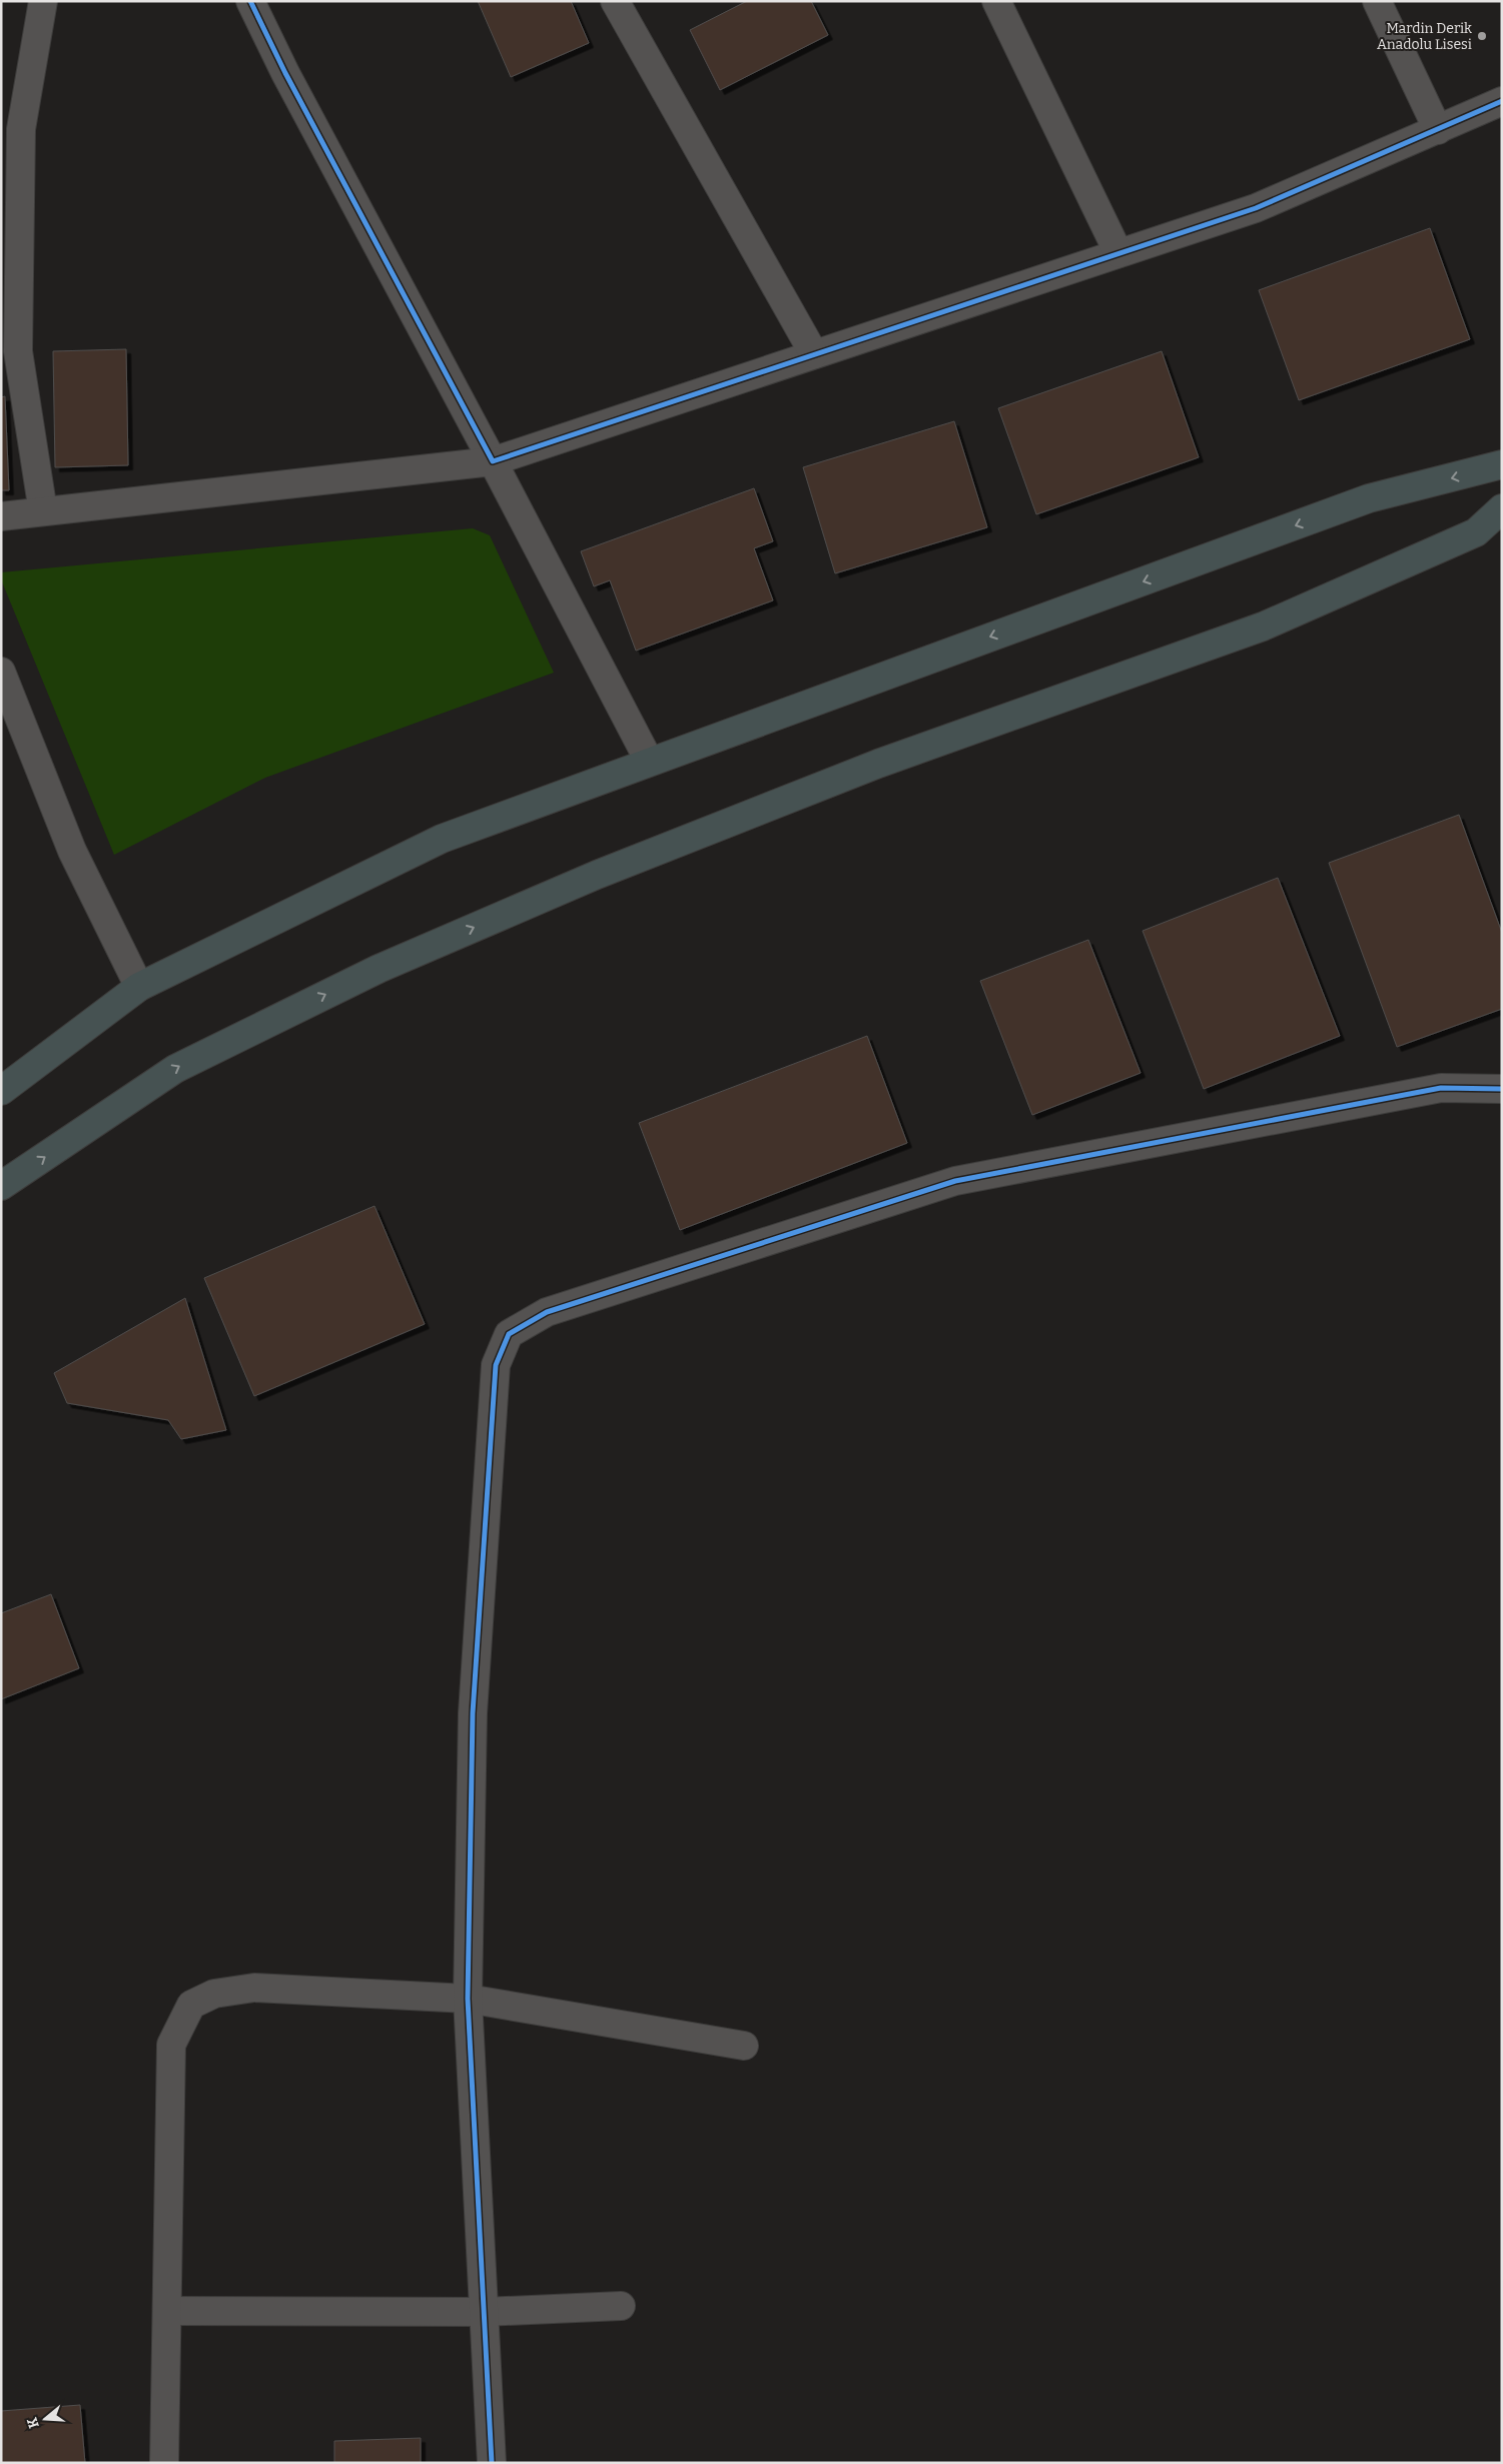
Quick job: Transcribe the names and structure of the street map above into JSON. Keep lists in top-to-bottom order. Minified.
{"places":["Mardin Derik Anadolu Lisesi"],"north":"left"}
